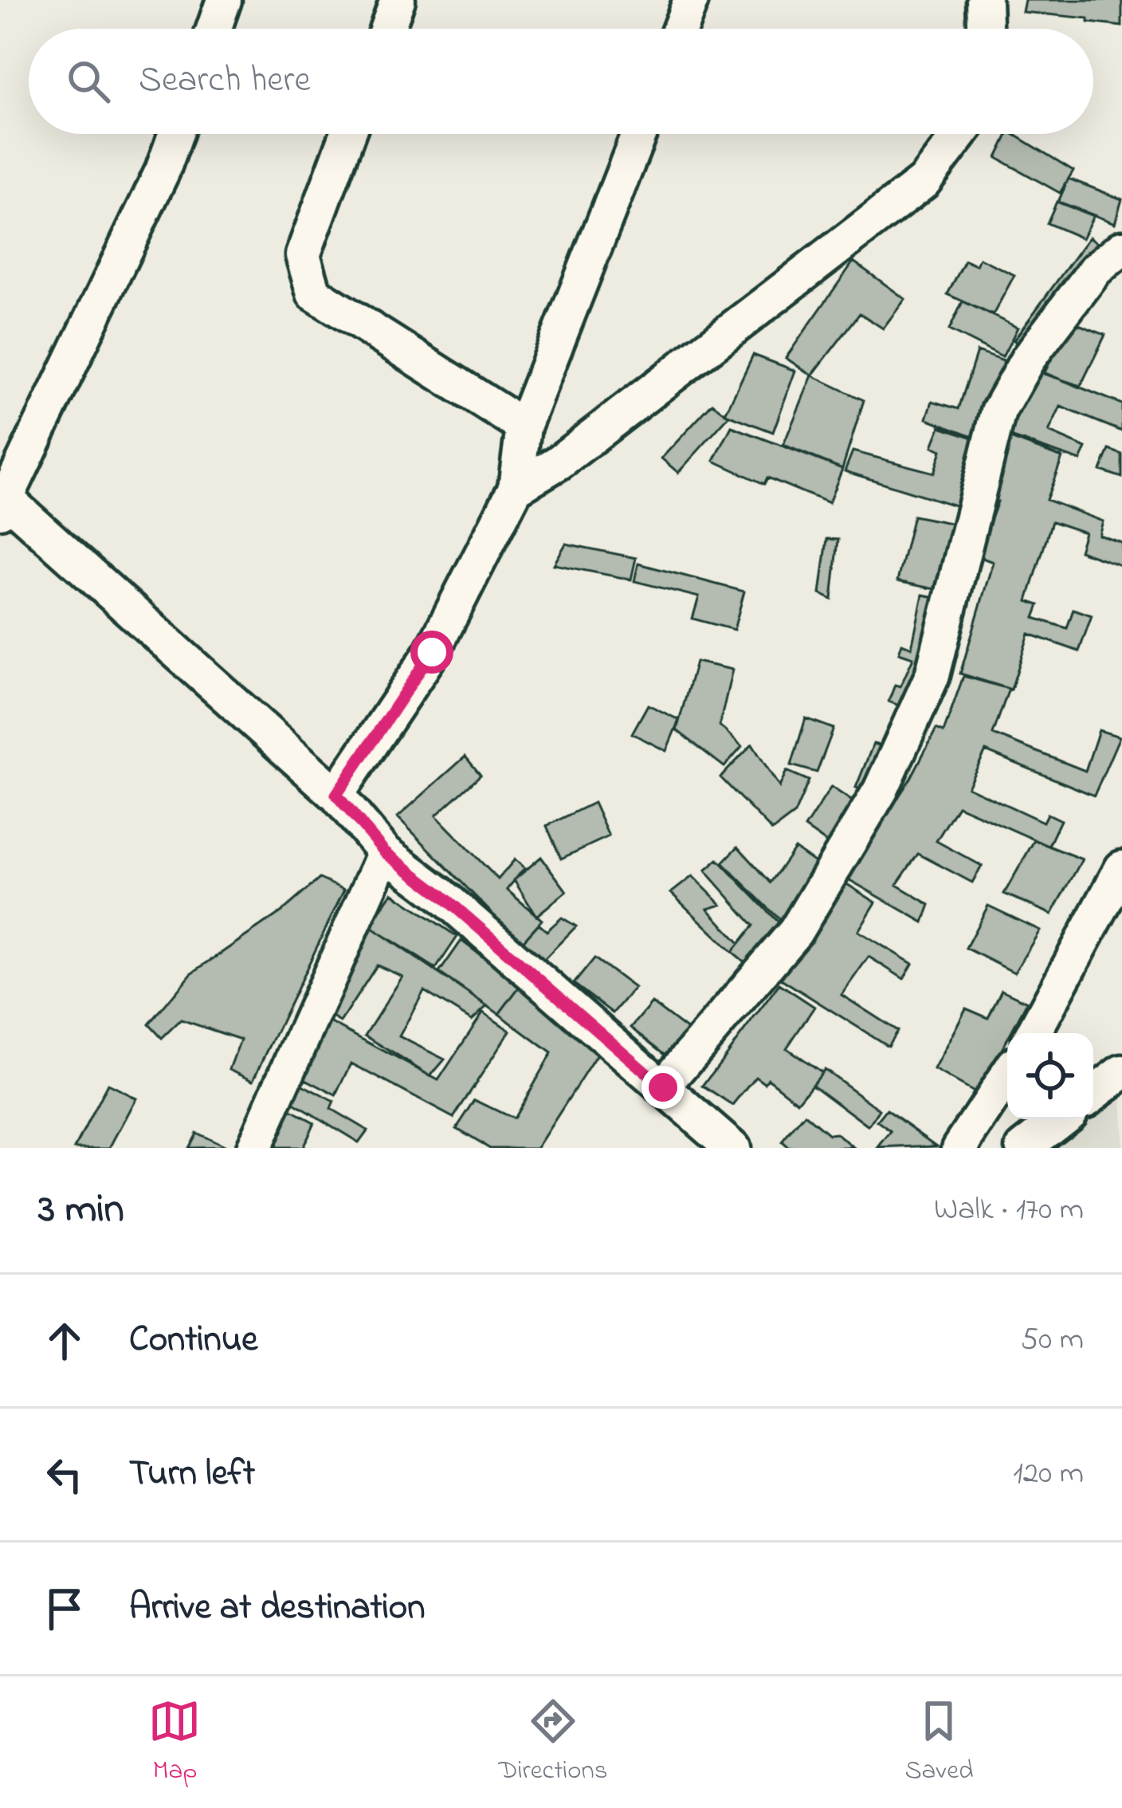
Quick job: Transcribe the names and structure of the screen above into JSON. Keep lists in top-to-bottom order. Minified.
{"page":{"search":"Search here","heading":["3 min","Walk · 170 m"],"list":[["Continue","50 m"],["Turn left","120 m"],"Arrive at destination"],"nav":["Map","Directions","Saved"]}}
